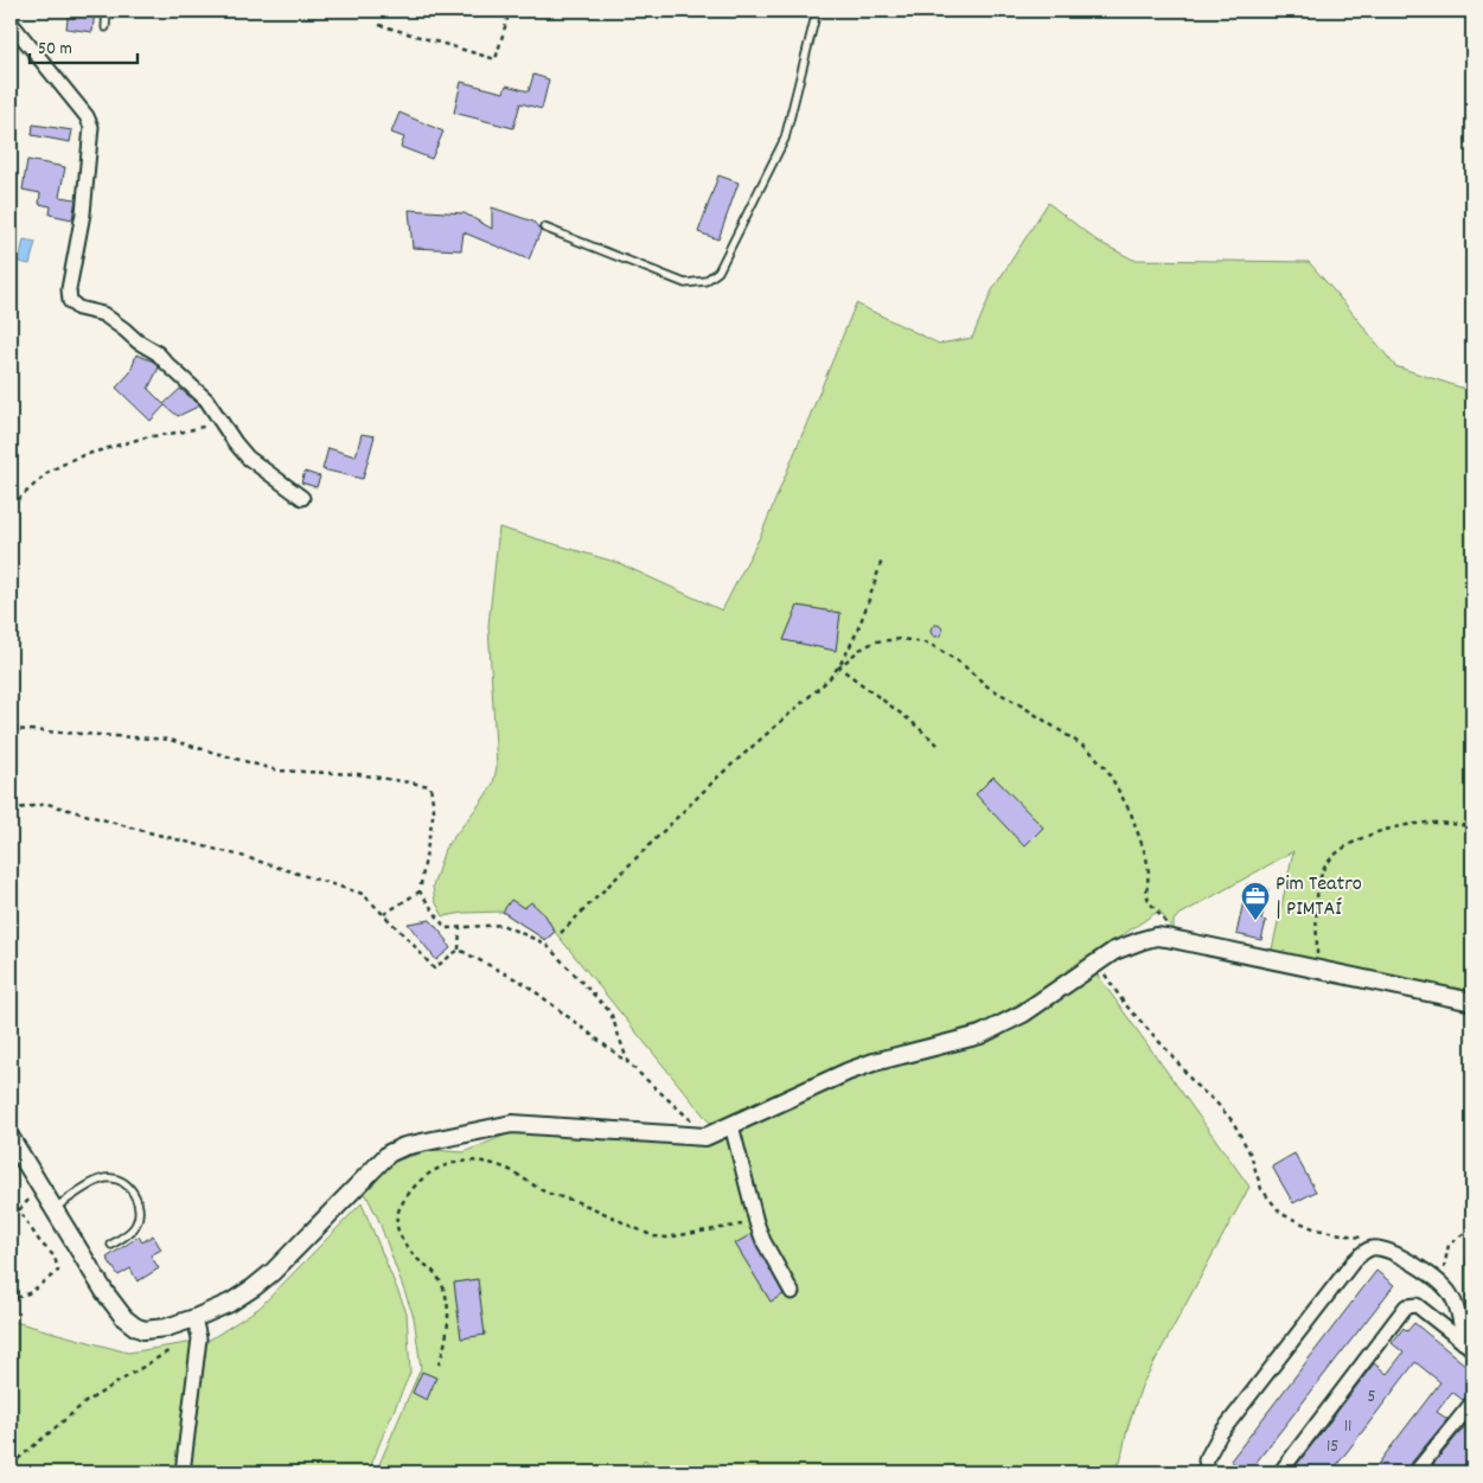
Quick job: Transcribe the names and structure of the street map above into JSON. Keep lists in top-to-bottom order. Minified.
{"places":{"office":["Pim Teatro | PIMTAÍ"]},"house_numbers":["5","11","15"],"scale_bar":"50 m"}
